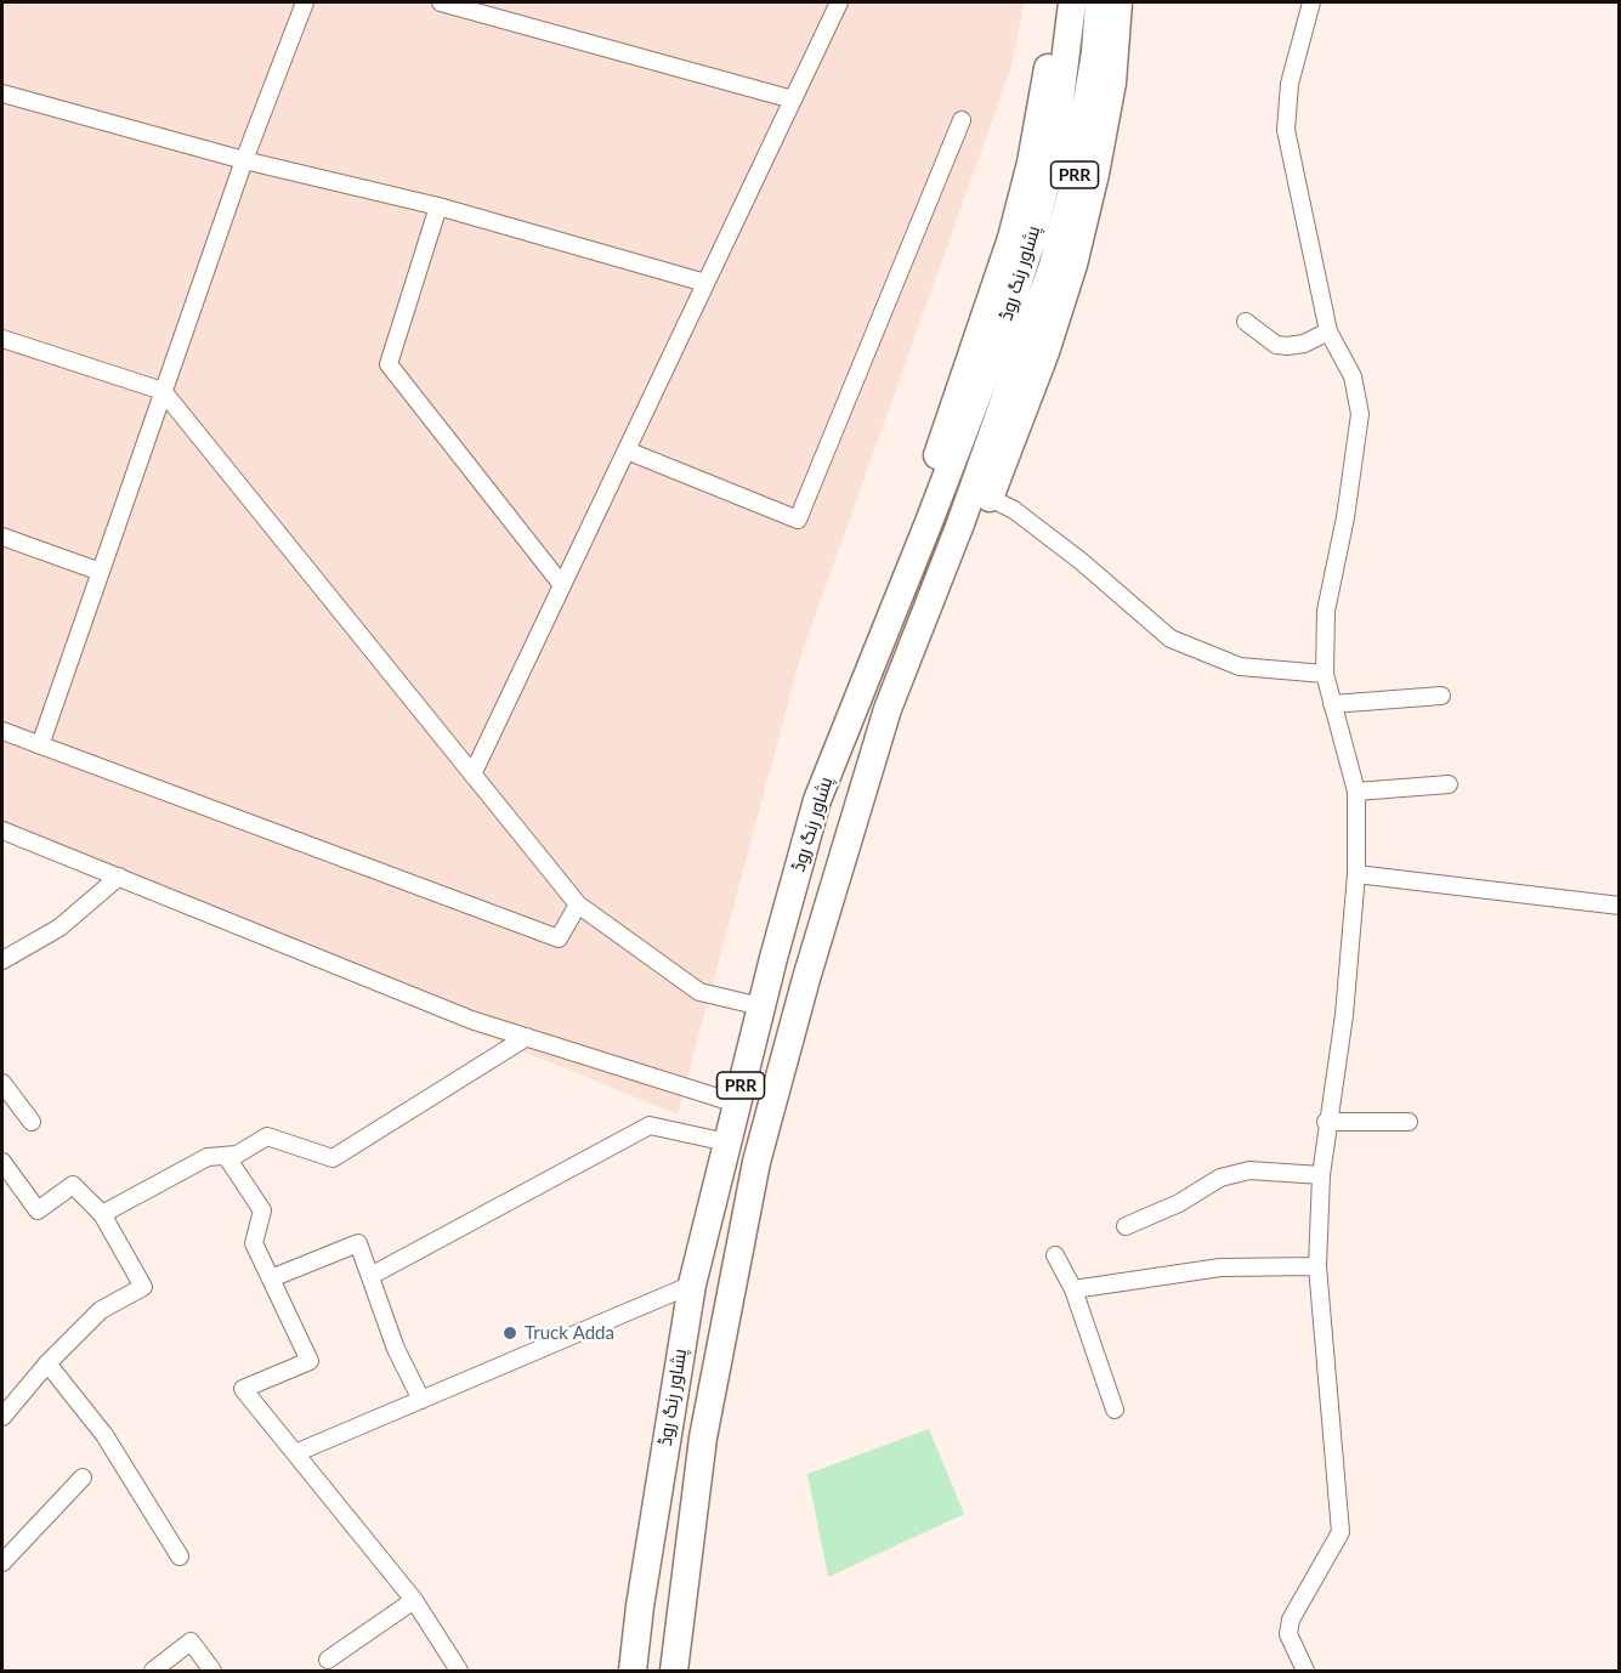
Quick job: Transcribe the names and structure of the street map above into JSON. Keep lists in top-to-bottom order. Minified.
{"streets":{"highway":["PRR","پشاور رنگ روڈ"]},"places":["Truck Adda"]}
